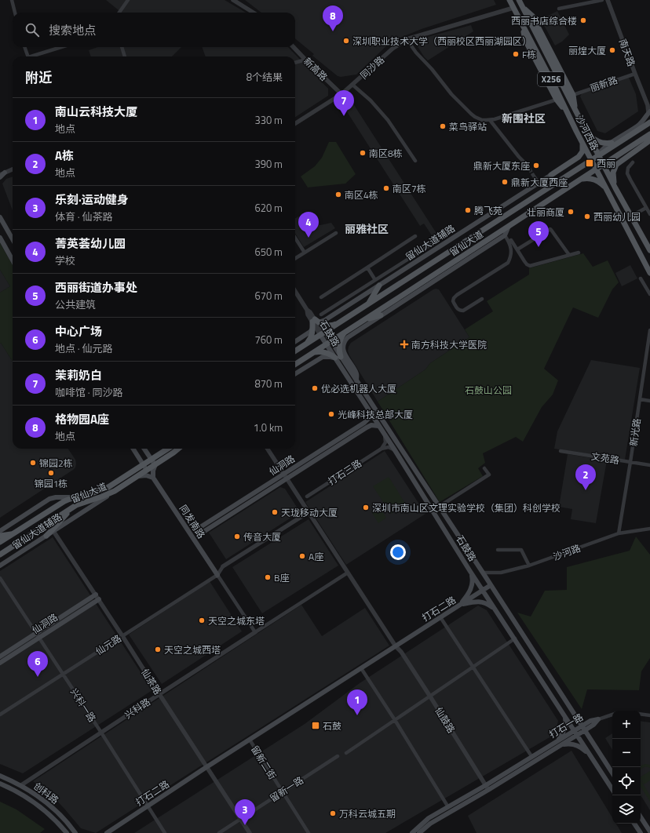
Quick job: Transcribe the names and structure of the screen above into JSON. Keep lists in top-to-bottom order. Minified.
{"streets":{"main road":["X256","沙河西路","留仙大道辅路","留仙大道","石鼓路","仙洞路","同发南路","打石二路","打石一路","创科路"],"street":["南天路","同沙路","新高路","丽新路","新光路","文苑路","打石三路","沙河路","仙元路","仙茶路","兴科一路","兴科路","仙鼓路","留新二街","留新一路"]},"crossings":[["南天路","丽新路"],["南天路","沙河西路"],["同沙路","新高路"],["同沙路","沙河西路"],["丽新路","沙河西路"],["沙河西路","留仙大道"],["留仙大道辅路","留仙大道"],["留仙大道辅路","石鼓路"],["留仙大道辅路","仙茶路"],["留仙大道","石鼓路"],["石鼓路","仙洞路"],["石鼓路","沙河路"],["石鼓路","打石二路"],["石鼓路","打石一路"],["新光路","文苑路"],["新光路","沙河路"],["仙洞路","仙茶路"],["仙洞路","兴科一路"],["仙洞路","仙鼓路"],["同发南路","仙元路"],["打石二路","仙茶路"],["打石二路","兴科一路"],["打石二路","仙鼓路"],["打石二路","留新二街"],["仙元路","仙茶路"],["仙元路","兴科一路"],["仙茶路","兴科路"],["仙茶路","留新一路"],["兴科一路","兴科路"],["兴科路","创科路"],["仙鼓路","打石一路"],["留新二街","留新一路"]],"districts":["新围社区","丽雅社区"],"parks":["石鼓山公园"],"places":{"other":["西丽书店综合楼","深圳职业技术大学（西丽校区西丽湖园区）","丽煌大厦","F栋","菜鸟驿站","南区8栋","鼎新大厦东座","鼎新大厦西座","南区7栋","南区4栋","腾飞苑","壮丽商厦","西丽幼儿园","优必选机器人大厦","光峰科技总部大厦","锦园2栋","锦园1栋","深圳市南山区文理实验学校（集团）科创学校","天珑移动大厦","传音大厦","A座","B座","天空之城东塔","天空之城西塔","万科云城五期"],"transit":["西丽","石鼓"],"health":["南方科技大学医院"]},"page":{"pins":["8","7","4","5","2","6","1","3"],"search":"搜索地点","heading":["附近","8个结果"],"list":[{"mark":"1","name":"南山云科技大厦","note":"地点","value":"330 m"},{"mark":"2","name":"A栋","note":"地点","value":"390 m"},{"mark":"3","name":"乐刻·运动健身","note":"体育 · 仙茶路","value":"620 m"},{"mark":"4","name":"菁英荟幼儿园","note":"学校","value":"650 m"},{"mark":"5","name":"西丽街道办事处","note":"公共建筑","value":"670 m"},{"mark":"6","name":"中心广场","note":"地点 · 仙元路","value":"760 m"},{"mark":"7","name":"茉莉奶白","note":"咖啡馆 · 同沙路","value":"870 m"},{"mark":"8","name":"格物园A座","note":"地点","value":"1.0 km"}],"map_buttons":["+","−"]}}
